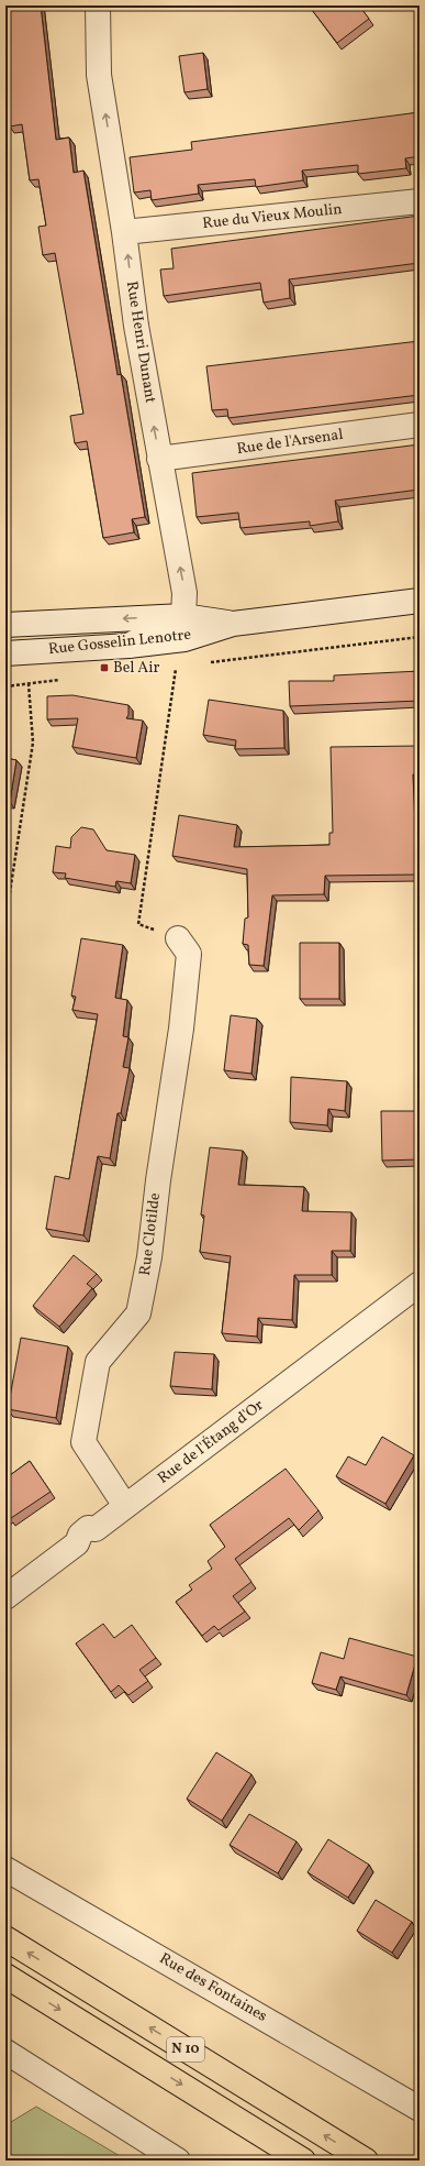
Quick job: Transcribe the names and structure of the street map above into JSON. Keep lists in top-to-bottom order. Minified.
{"streets":{"main road":["N 10"],"street":["Rue du Vieux Moulin","Rue Henri Dunant","Rue de l'Arsenal","Rue Gosselin Lenotre","Rue Clotilde","Rue de l'Étang d'Or","Rue des Fontaines"]},"crossings":[["Rue du Vieux Moulin","Rue Henri Dunant"],["Rue Henri Dunant","Rue de l'Arsenal"],["Rue Henri Dunant","Rue Gosselin Lenotre"],["Rue Clotilde","Rue de l'Étang d'Or"]],"one_way":["Rue Henri Dunant"],"places":{"transit":["Bel Air"]}}
